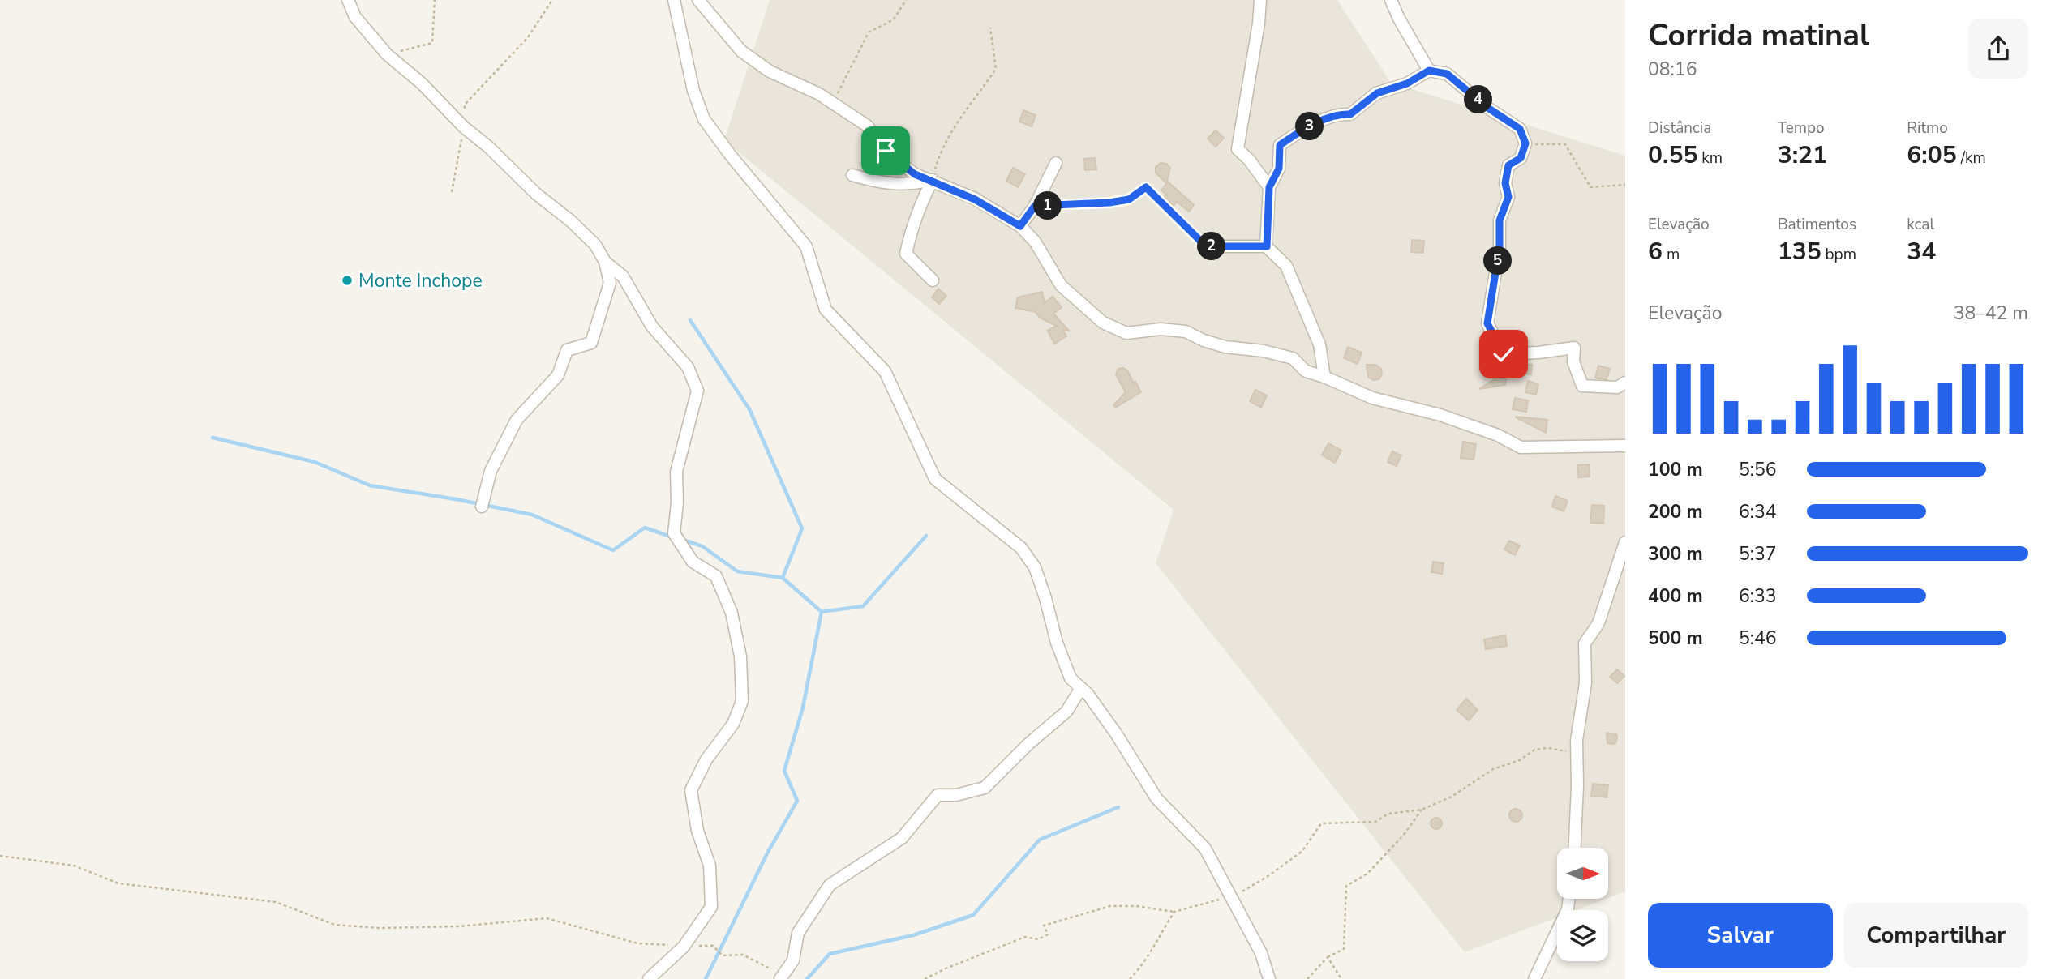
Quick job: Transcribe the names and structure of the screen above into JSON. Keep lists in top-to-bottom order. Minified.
{"places":["Monte Inchope"],"north":"right","page":{"heading":["Corrida matinal","08:16"],"pins":["4","3","1","2","5"],"stats":[["Distância","0.55 km"],["Tempo","3:21"],["Ritmo","6:05 /km"],["Elevação","6 m"],["Batimentos","135 bpm"],["kcal","34"]],"chart":["Elevação","38–42 m"],"list":[{"name":"100 m","note":"5:56"},{"name":"200 m","note":"6:34"},{"name":"300 m","note":"5:37"},{"name":"400 m","note":"6:33"},{"name":"500 m","note":"5:46"}],"buttons":["Salvar","Compartilhar"]}}
